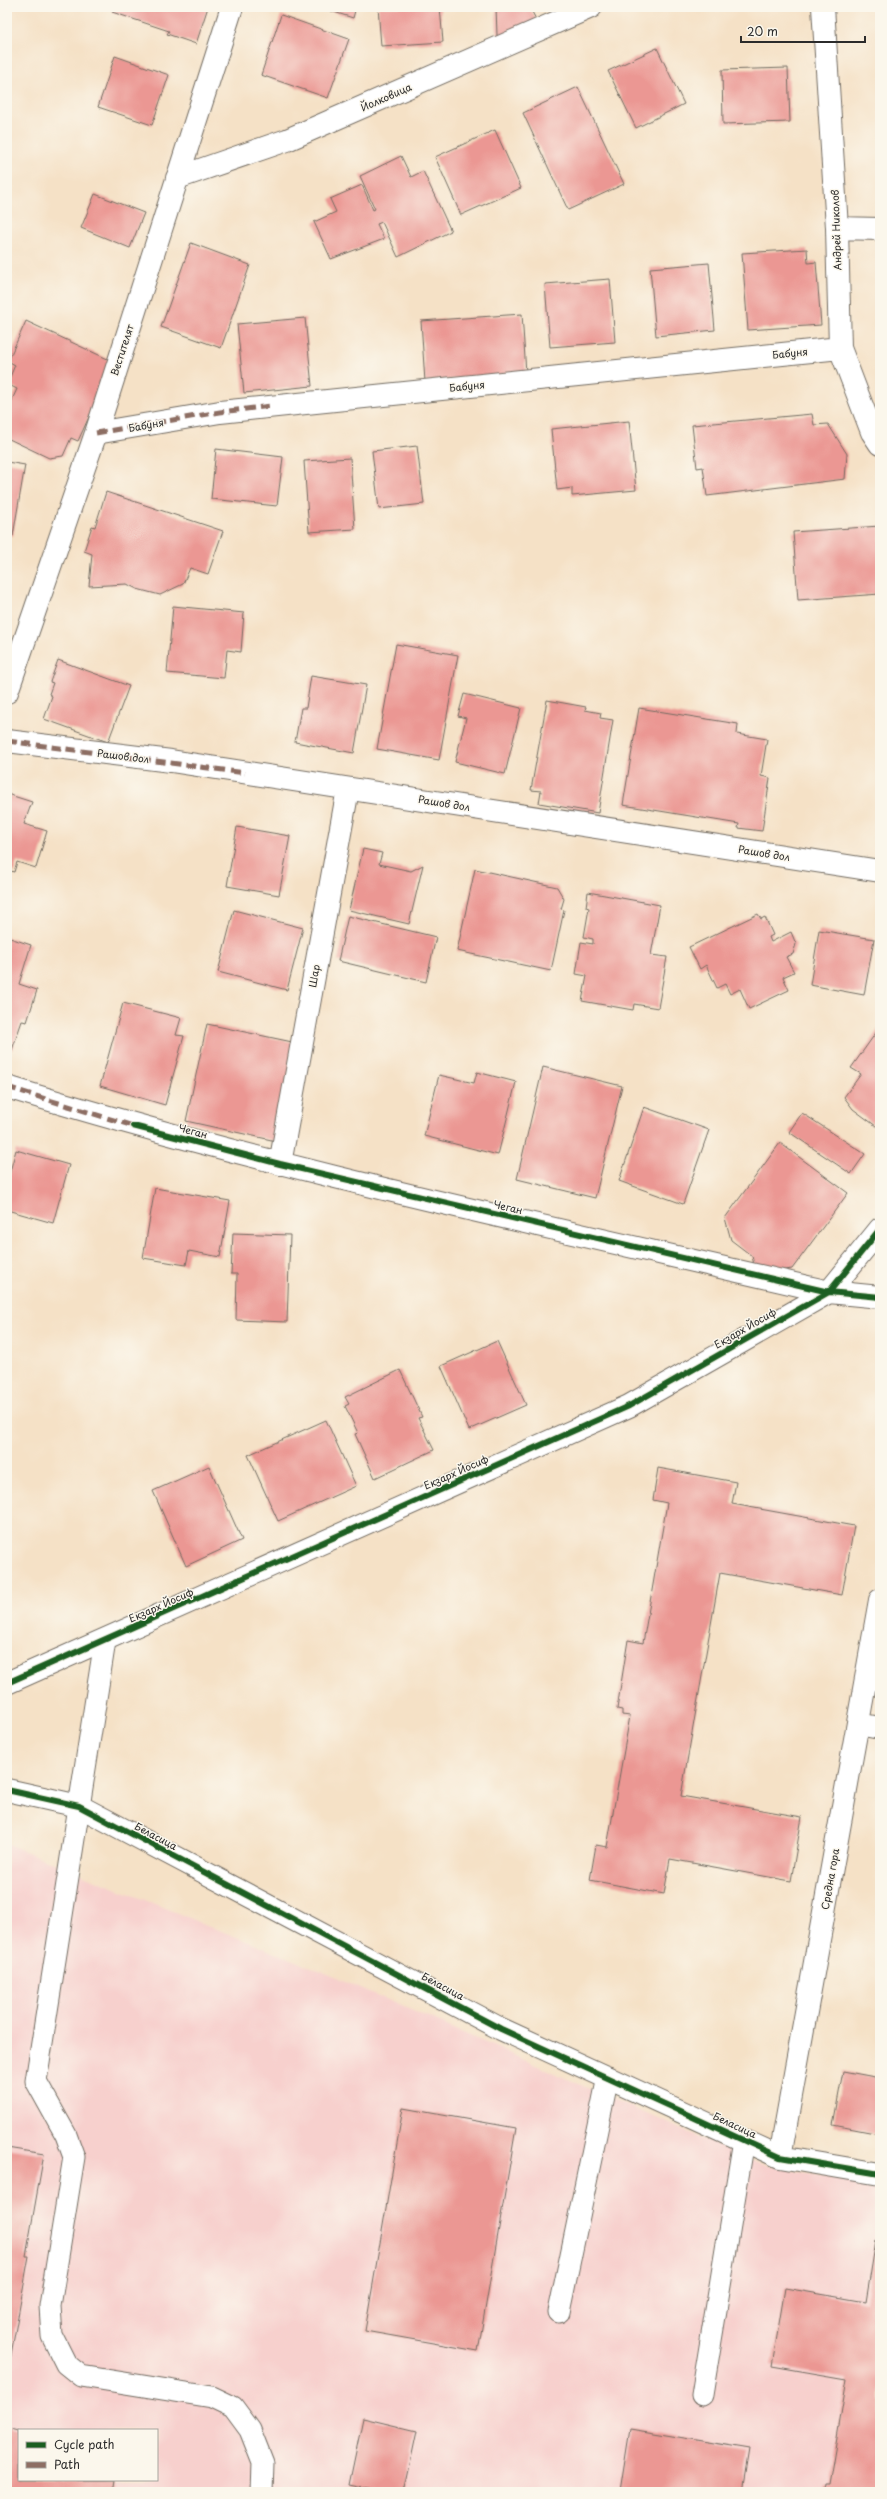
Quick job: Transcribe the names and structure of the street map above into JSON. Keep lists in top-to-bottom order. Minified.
{"streets":{"street":["Йолковица","Андрей Николов","Вестителят","Бабуня","Рашов дол","Шар","Чеган","Екзарх Йосиф","Беласица","Средна гора"]},"crossings":[["Йолковица","Вестителят"],["Андрей Николов","Бабуня"],["Вестителят","Бабуня"],["Рашов дол","Шар"],["Шар","Чеган"],["Чеган","Екзарх Йосиф"],["Беласица","Средна гора"]],"legend":["Cycle path","Path"],"scale_bar":"20 m"}
